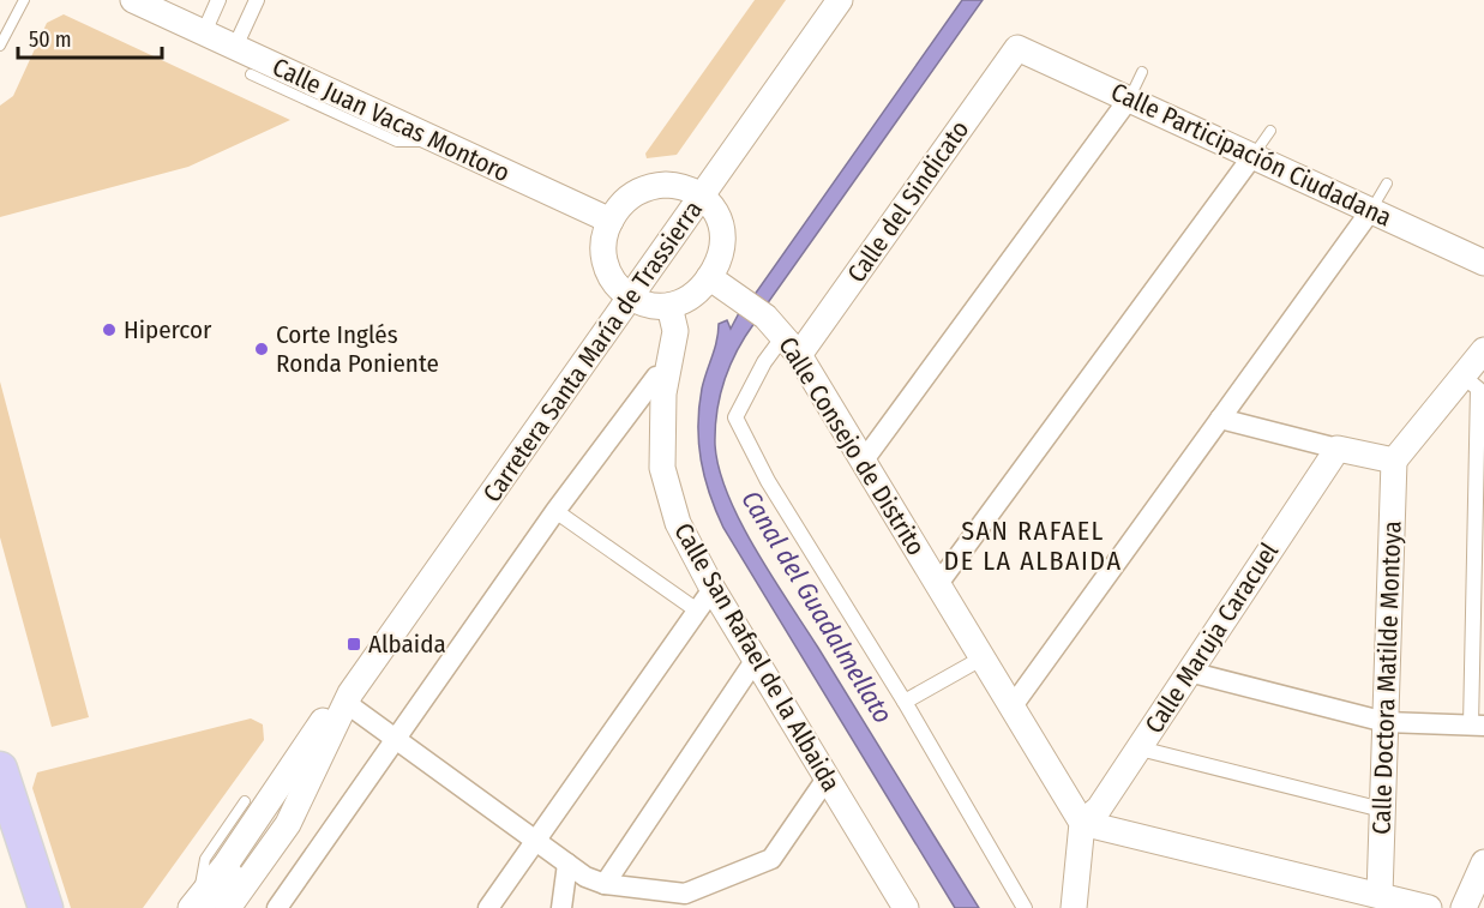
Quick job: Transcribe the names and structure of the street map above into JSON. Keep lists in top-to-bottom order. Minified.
{"streets":{"street":["Calle Juan Vacas Montoro","Calle Participación Ciudadana","Calle del Sindicato","Carretera Santa María de Trassierra","Calle Consejo de Distrito","Calle Maruja Caracuel","Calle San Rafael de la Albaida","Calle Doctora Matilde Montoya"]},"crossings":[["Calle Participación Ciudadana","Calle del Sindicato"],["Calle del Sindicato","Calle Consejo de Distrito"],["Calle Consejo de Distrito","Calle Maruja Caracuel"]],"districts":["SAN RAFAEL DE LA ALBAIDA"],"water":["Canal del Guadalmellato"],"places":{"other":["Hipercor","Corte Inglés Ronda Poniente"],"transit":["Albaida"]},"scale_bar":"50 m"}
